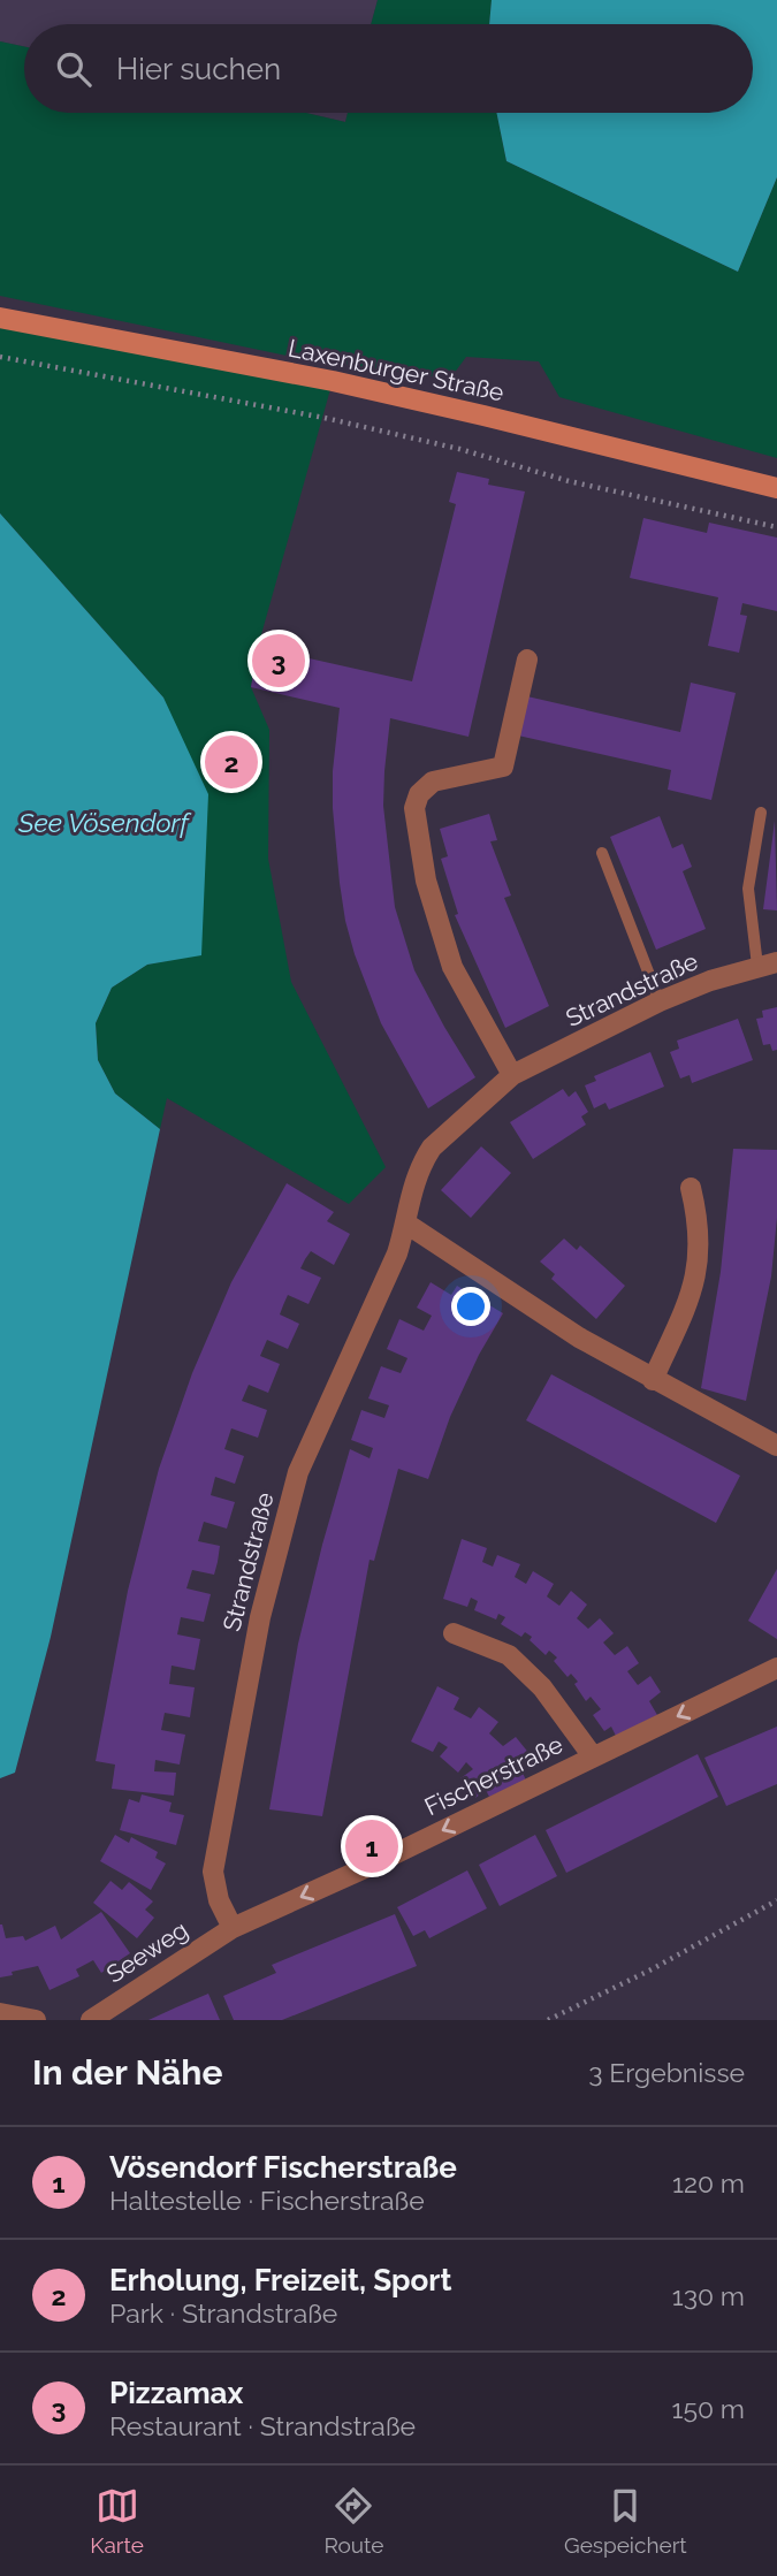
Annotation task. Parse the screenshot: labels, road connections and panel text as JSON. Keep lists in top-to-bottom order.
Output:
{
  "streets": {
    "main road": ["Laxenburger Straße"],
    "street": ["Strandstraße", "Fischerstraße", "Seeweg"]
  },
  "crossings": [
    ["Strandstraße", "Fischerstraße"],
    ["Strandstraße", "Seeweg"],
    ["Fischerstraße", "Seeweg"]
  ],
  "one_way": ["Fischerstraße"],
  "water": ["See Vösendorf"],
  "page": {
    "search": "Hier suchen",
    "pins": ["3", "2", "1"],
    "heading": ["In der Nähe", "3 Ergebnisse"],
    "list": [
      {
        "mark": "1",
        "name": "Vösendorf Fischerstraße",
        "note": "Haltestelle · Fischerstraße",
        "value": "120 m"
      },
      {
        "mark": "2",
        "name": "Erholung, Freizeit, Sport",
        "note": "Park · Strandstraße",
        "value": "130 m"
      },
      {
        "mark": "3",
        "name": "Pizzamax",
        "note": "Restaurant · Strandstraße",
        "value": "150 m"
      }
    ],
    "nav": ["Karte", "Route", "Gespeichert"]
  }
}
